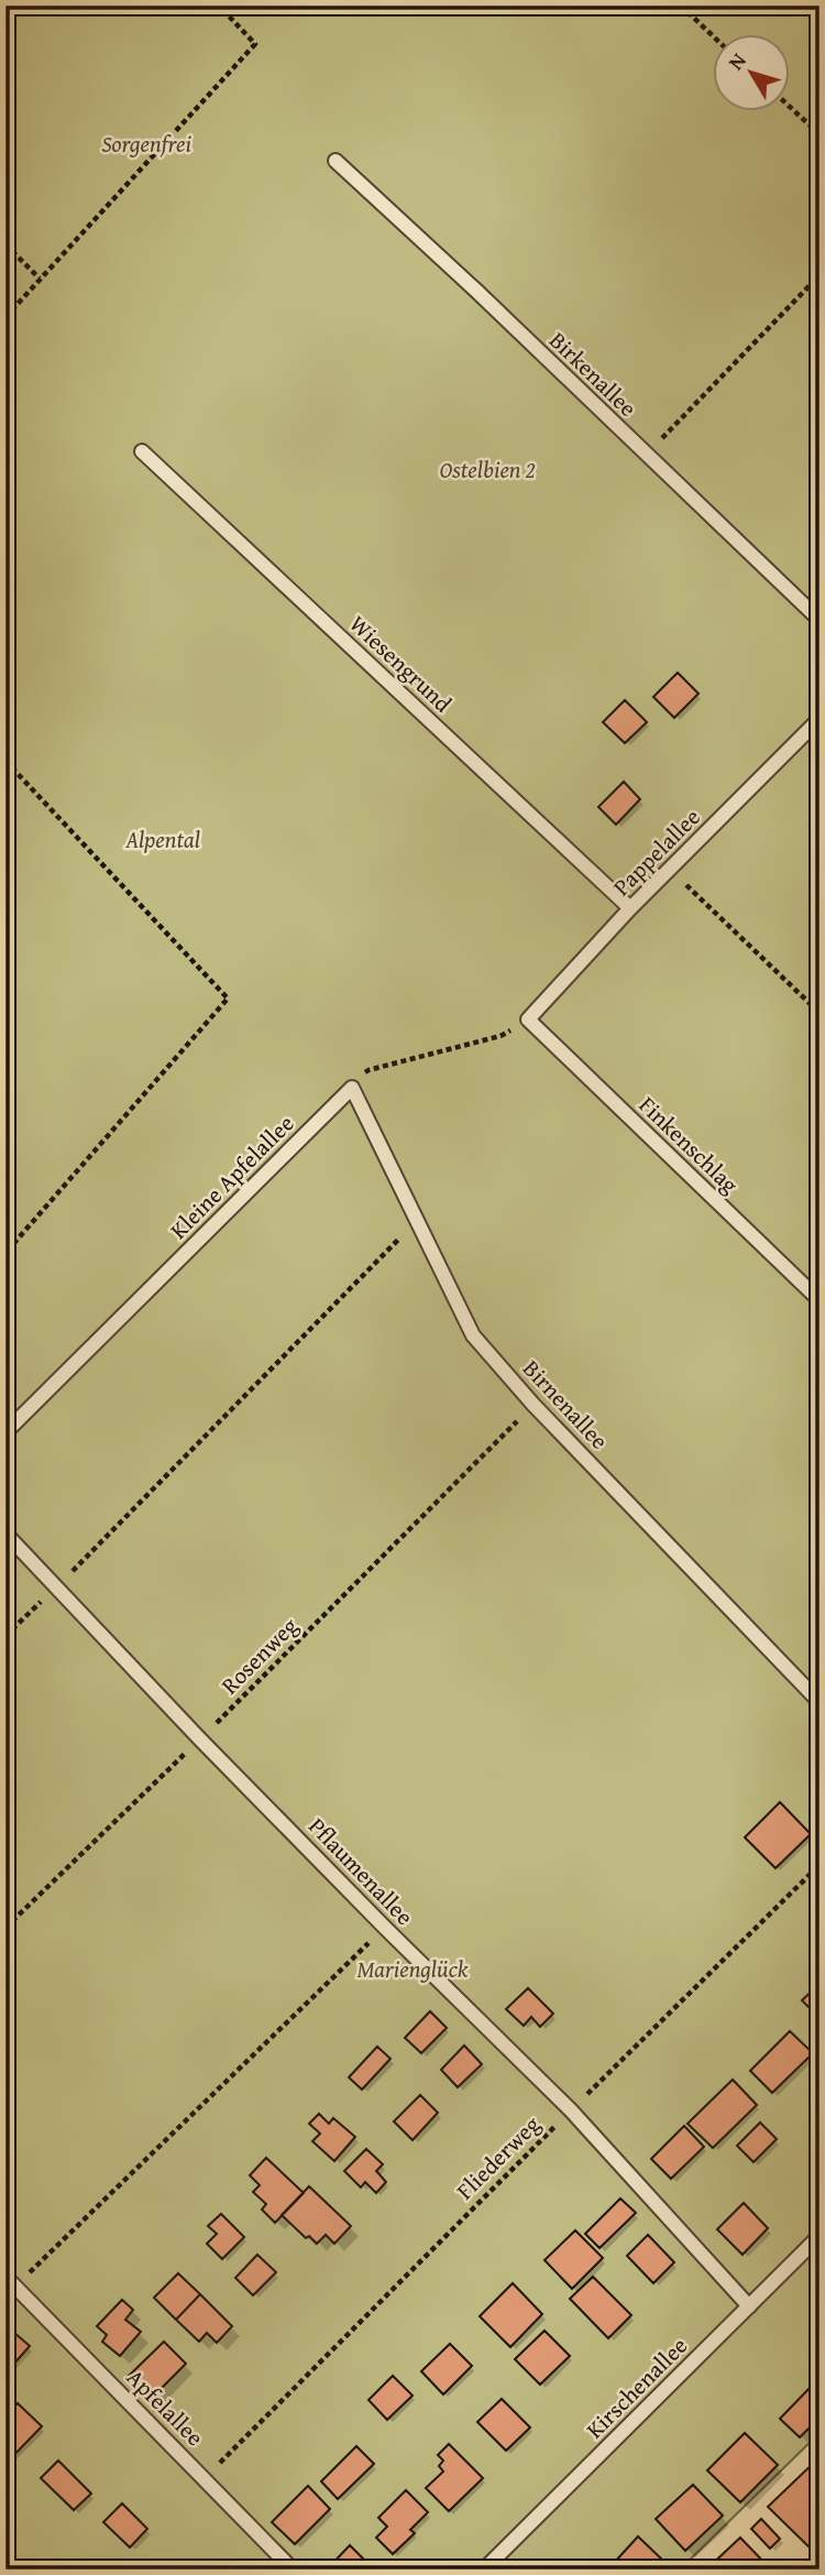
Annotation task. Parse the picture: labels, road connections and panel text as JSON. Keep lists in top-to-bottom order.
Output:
{
  "streets": {
    "lane": [
      "Birkenallee",
      "Wiesengrund",
      "Pappelallee",
      "Finkenschlag",
      "Kleine Apfelallee",
      "Birnenallee",
      "Pflaumenallee",
      "Kirschenallee",
      "Apfelallee"
    ],
    "path": ["Rosenweg", "Fliederweg"]
  },
  "crossings": [
    ["Wiesengrund", "Pappelallee"],
    ["Pappelallee", "Finkenschlag"],
    ["Kleine Apfelallee", "Birnenallee"],
    ["Birnenallee", "Rosenweg"],
    ["Rosenweg", "Pflaumenallee"],
    ["Pflaumenallee", "Fliederweg"],
    ["Pflaumenallee", "Kirschenallee"],
    ["Fliederweg", "Apfelallee"]
  ],
  "parks": [
    "Sorgenfrei",
    "Ostelbien 2",
    "Alpental",
    "Marienglück"
  ],
  "north": "top left"
}
